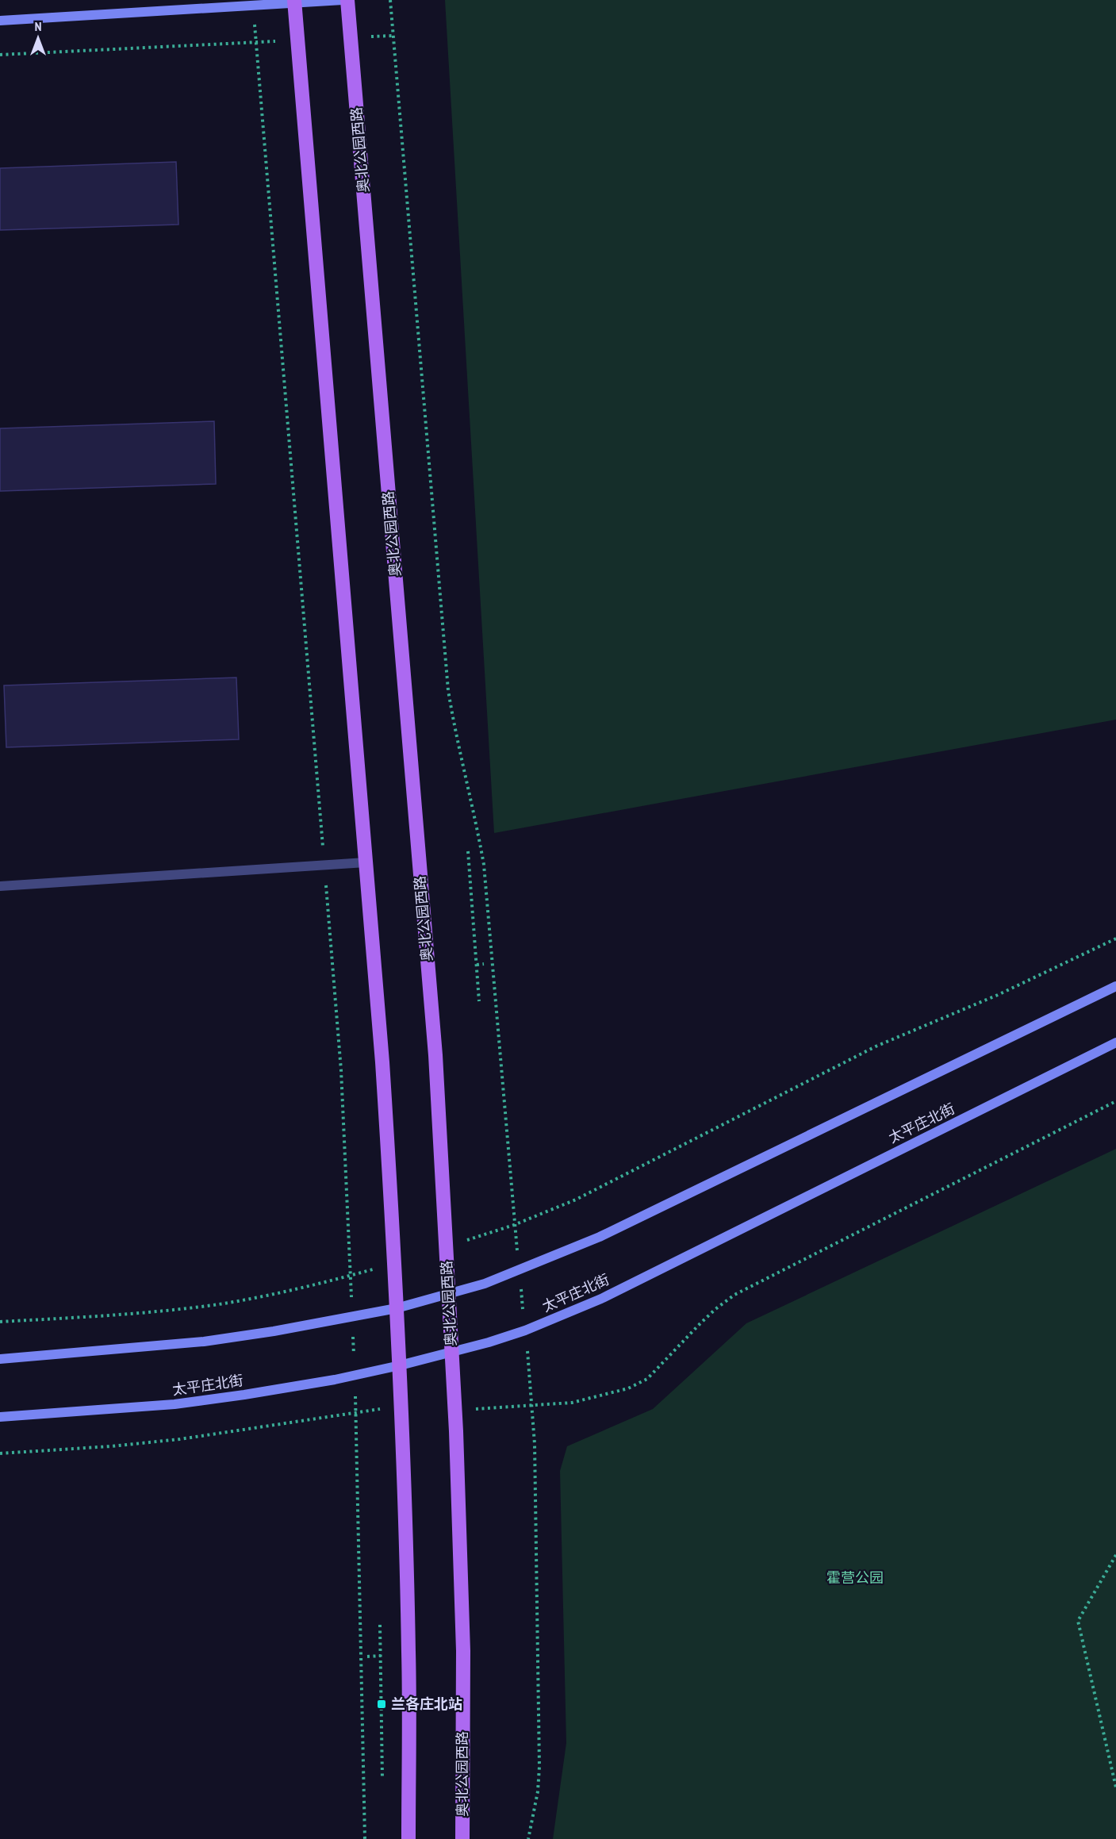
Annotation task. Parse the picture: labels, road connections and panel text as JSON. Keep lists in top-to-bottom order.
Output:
{
  "streets": {
    "main road": ["奥北公园西路", "太平庄北街"]
  },
  "crossings": [
    ["奥北公园西路", "太平庄北街"]
  ],
  "parks": ["霍营公园"],
  "places": {
    "transit": ["兰各庄北站"]
  },
  "north": "top"
}
